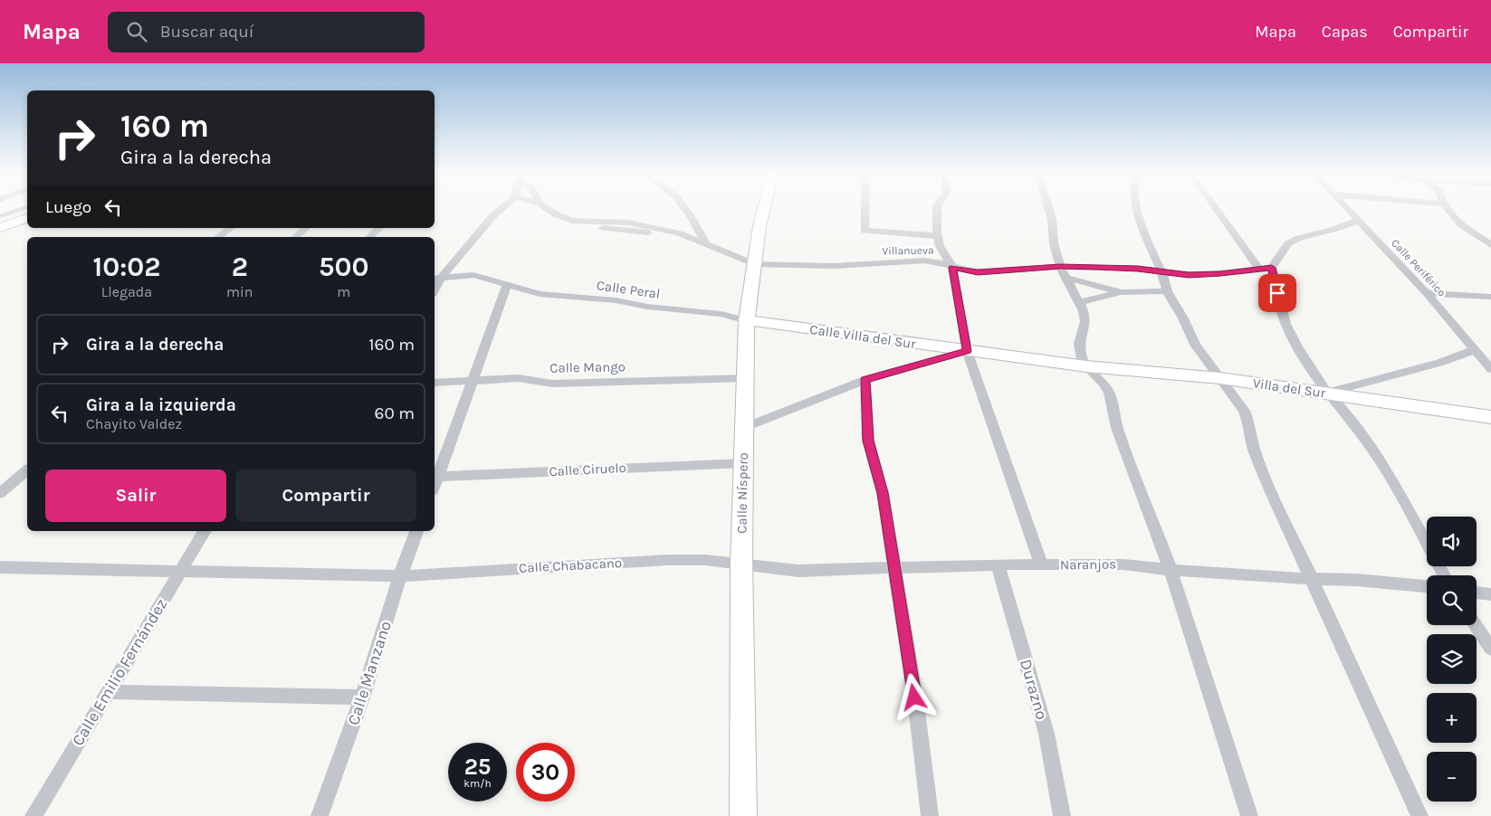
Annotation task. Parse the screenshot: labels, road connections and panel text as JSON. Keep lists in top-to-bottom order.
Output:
{
  "streets": {
    "street": [
      "Villanueva",
      "Calle Periférico",
      "Calle Peral",
      "Calle Villa del Sur",
      "Calle Mango",
      "Villa del Sur",
      "Calle Ciruelo",
      "Calle Níspero",
      "Naranjos",
      "Calle Chabacano",
      "Calle Emilio Fernández",
      "Calle Manzano",
      "Durazno"
    ]
  },
  "crossings": [
    ["Villanueva", "Calle Níspero"],
    ["Calle Peral", "Calle Villa del Sur"],
    ["Calle Peral", "Calle Níspero"],
    ["Calle Villa del Sur", "Villa del Sur"],
    ["Calle Villa del Sur", "Calle Níspero"],
    ["Calle Mango", "Calle Níspero"],
    ["Calle Ciruelo", "Calle Níspero"],
    ["Calle Níspero", "Naranjos"],
    ["Calle Níspero", "Calle Chabacano"],
    ["Naranjos", "Calle Chabacano"],
    ["Naranjos", "Durazno"],
    ["Calle Chabacano", "Calle Emilio Fernández"],
    ["Calle Chabacano", "Calle Manzano"]
  ],
  "page": {
    "header": "Mapa",
    "search": "Buscar aquí",
    "nav": ["Mapa", "Capas", "Compartir"],
    "turn": ["160 m", "Gira a la derecha"],
    "then": "Luego",
    "eta": [
      "10:02",
      "Llegada",
      "2",
      "min",
      "500",
      "m"
    ],
    "list": [
      {
        "name": "Gira a la derecha",
        "value": "160 m"
      },
      {
        "name": "Gira a la izquierda",
        "note": "Chayito Valdez",
        "value": "60 m"
      }
    ],
    "buttons": ["Salir", "Compartir"],
    "map_buttons": ["+", "−"],
    "speed": "25 km/h",
    "limit": "30"
  }
}
